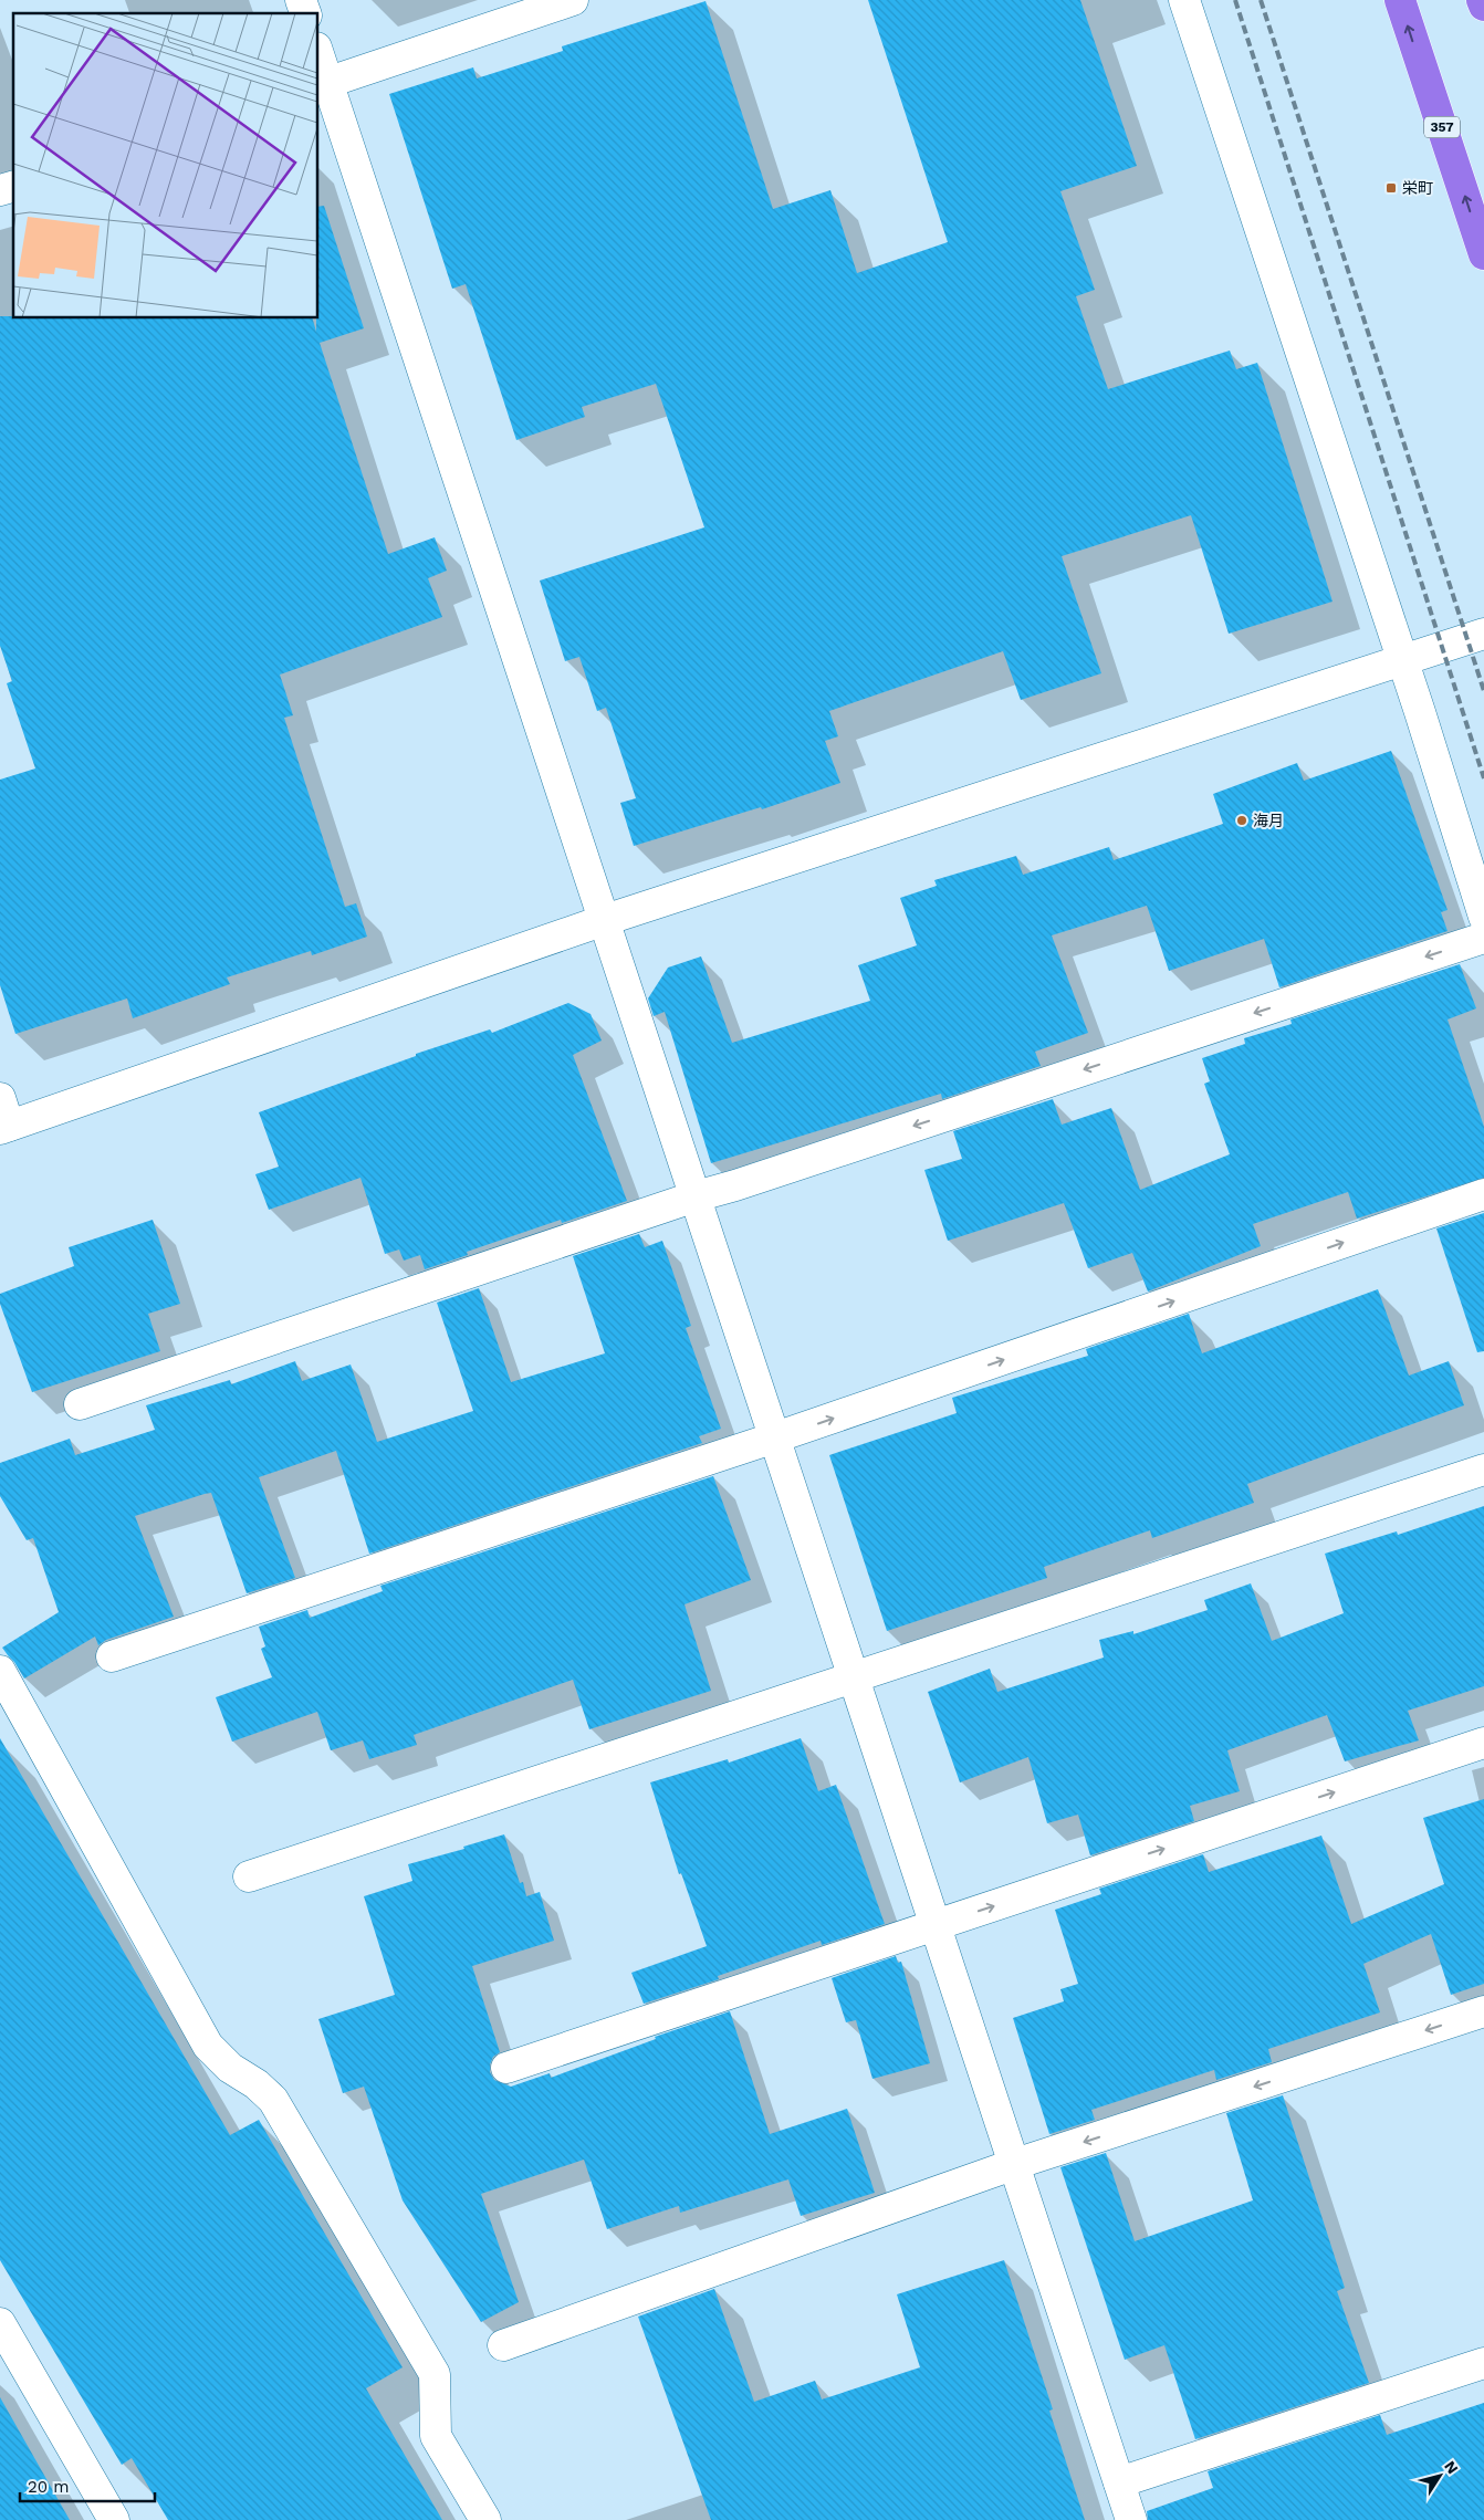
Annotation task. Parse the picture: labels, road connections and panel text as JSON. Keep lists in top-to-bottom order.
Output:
{
  "streets": {
    "highway": ["357"]
  },
  "places": {
    "transit": ["栄町"],
    "other": ["海月"]
  },
  "scale_bar": "20 m",
  "north": "top right"
}
